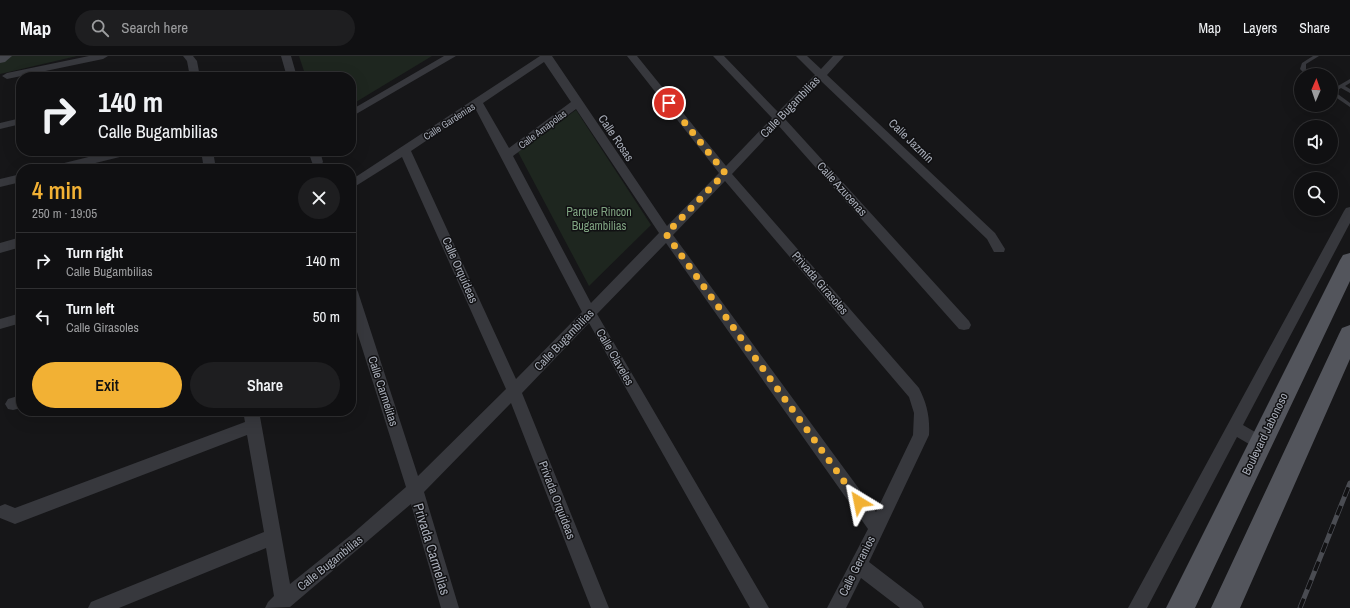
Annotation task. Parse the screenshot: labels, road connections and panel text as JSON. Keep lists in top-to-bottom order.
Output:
{
  "streets": {
    "main road": ["Boulevard Jabonoso"],
    "street": [
      "Calle Bugambilias",
      "Calle Gardenias",
      "Calle Amapolas",
      "Calle Rosas",
      "Calle Jazmín",
      "Calle Azucenas",
      "Calle Orquídeas",
      "Privada Girasoles",
      "Calle Claveles",
      "Calle Carmelitas",
      "Privada Orquídeas",
      "Privada Carmelias",
      "Calle Geranios"
    ]
  },
  "crossings": [
    ["Calle Bugambilias", "Calle Rosas"],
    ["Calle Bugambilias", "Calle Jazmín"],
    ["Calle Bugambilias", "Calle Azucenas"],
    ["Calle Bugambilias", "Calle Orquídeas"],
    ["Calle Bugambilias", "Privada Girasoles"],
    ["Calle Bugambilias", "Calle Claveles"],
    ["Calle Bugambilias", "Calle Carmelitas"],
    ["Calle Bugambilias", "Privada Orquídeas"],
    ["Calle Bugambilias", "Privada Carmelias"],
    ["Calle Gardenias", "Calle Rosas"],
    ["Calle Gardenias", "Calle Orquídeas"],
    ["Calle Gardenias", "Calle Claveles"],
    ["Calle Amapolas", "Calle Rosas"],
    ["Calle Amapolas", "Calle Claveles"],
    ["Calle Rosas", "Calle Geranios"],
    ["Calle Orquídeas", "Privada Orquídeas"],
    ["Privada Girasoles", "Calle Geranios"],
    ["Calle Carmelitas", "Privada Carmelias"]
  ],
  "parks": ["Parque Rincon Bugambilias"],
  "north": "top",
  "page": {
    "header": "Map",
    "search": "Search here",
    "nav": ["Map", "Layers", "Share"],
    "turn": ["140 m", "Calle Bugambilias"],
    "heading": ["4 min", "250 m · 19:05"],
    "list": [
      {
        "name": "Turn right",
        "note": "Calle Bugambilias",
        "value": "140 m"
      },
      {
        "name": "Turn left",
        "note": "Calle Girasoles",
        "value": "50 m"
      }
    ],
    "buttons": ["Exit", "Share"]
  }
}
